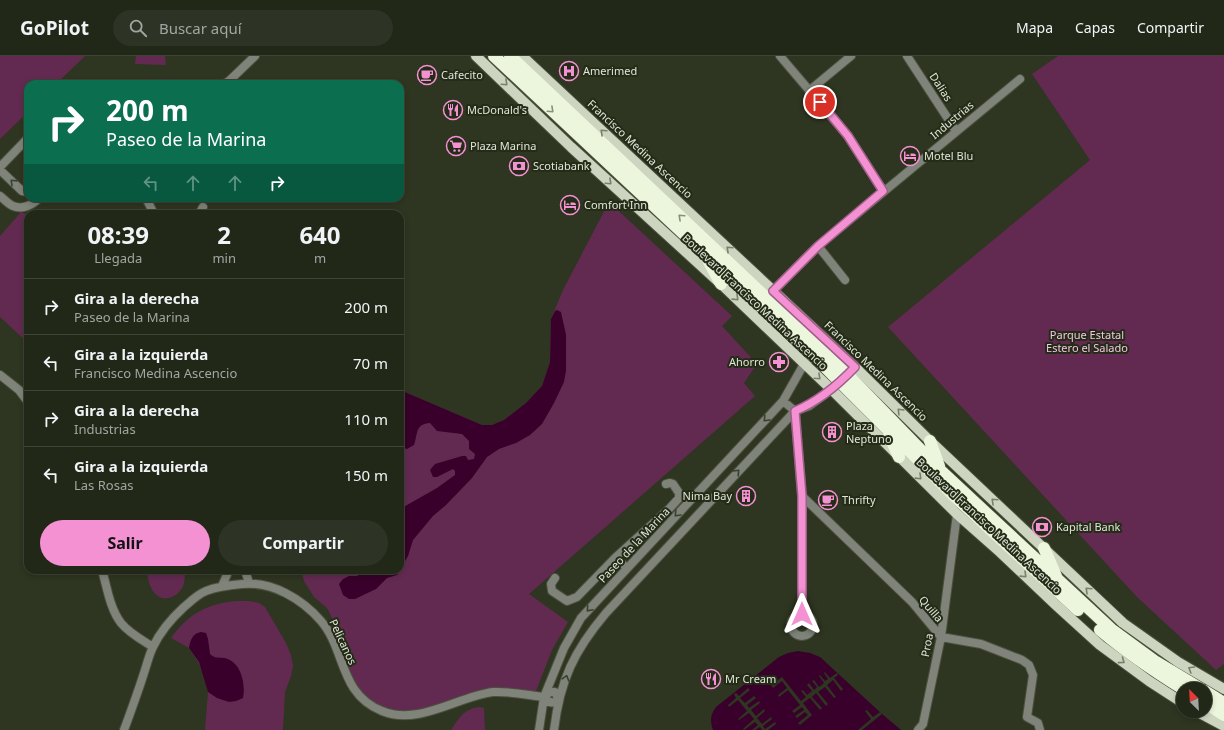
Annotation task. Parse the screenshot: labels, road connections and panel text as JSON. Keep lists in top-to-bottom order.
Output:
{
  "streets": {
    "highway": ["Francisco Medina Ascencio"],
    "main road": ["Boulevard Francisco Medina Ascencio"],
    "street": [
      "Dalias",
      "Industrias",
      "Paseo de la Marina",
      "Quilla",
      "Pelicanos",
      "Proa"
    ]
  },
  "crossings": [
    ["Dalias", "Industrias"],
    ["Industrias", "Francisco Medina Ascencio"],
    ["Francisco Medina Ascencio", "Boulevard Francisco Medina Ascencio"],
    ["Francisco Medina Ascencio", "Paseo de la Marina"],
    ["Boulevard Francisco Medina Ascencio", "Paseo de la Marina"],
    ["Boulevard Francisco Medina Ascencio", "Proa"],
    ["Paseo de la Marina", "Pelicanos"],
    ["Quilla", "Proa"]
  ],
  "one_way": ["Boulevard Francisco Medina Ascencio"],
  "parks": ["Parque Estatal Estero el Salado"],
  "places": {
    "hospital": ["Amerimed"],
    "cafe": ["Cafecito", "Thrifty"],
    "restaurant": ["McDonald's", "Mr Cream"],
    "supermarket": ["Plaza Marina"],
    "hotel": ["Motel Blu", "Comfort Inn"],
    "bank": ["Scotiabank", "Kapital Bank"],
    "pharmacy": ["Ahorro"],
    "building": ["Plaza Neptuno", "Nima Bay"]
  },
  "north": "top left",
  "page": {
    "header": "GoPilot",
    "search": "Buscar aquí",
    "nav": ["Mapa", "Capas", "Compartir"],
    "turn": ["200 m", "Paseo de la Marina"],
    "eta": [
      "08:39",
      "Llegada",
      "2",
      "min",
      "640",
      "m"
    ],
    "list": [
      {
        "name": "Gira a la derecha",
        "note": "Paseo de la Marina",
        "value": "200 m"
      },
      {
        "name": "Gira a la izquierda",
        "note": "Francisco Medina Ascencio",
        "value": "70 m"
      },
      {
        "name": "Gira a la derecha",
        "note": "Industrias",
        "value": "110 m"
      },
      {
        "name": "Gira a la izquierda",
        "note": "Las Rosas",
        "value": "150 m"
      }
    ],
    "buttons": ["Salir", "Compartir"]
  }
}
